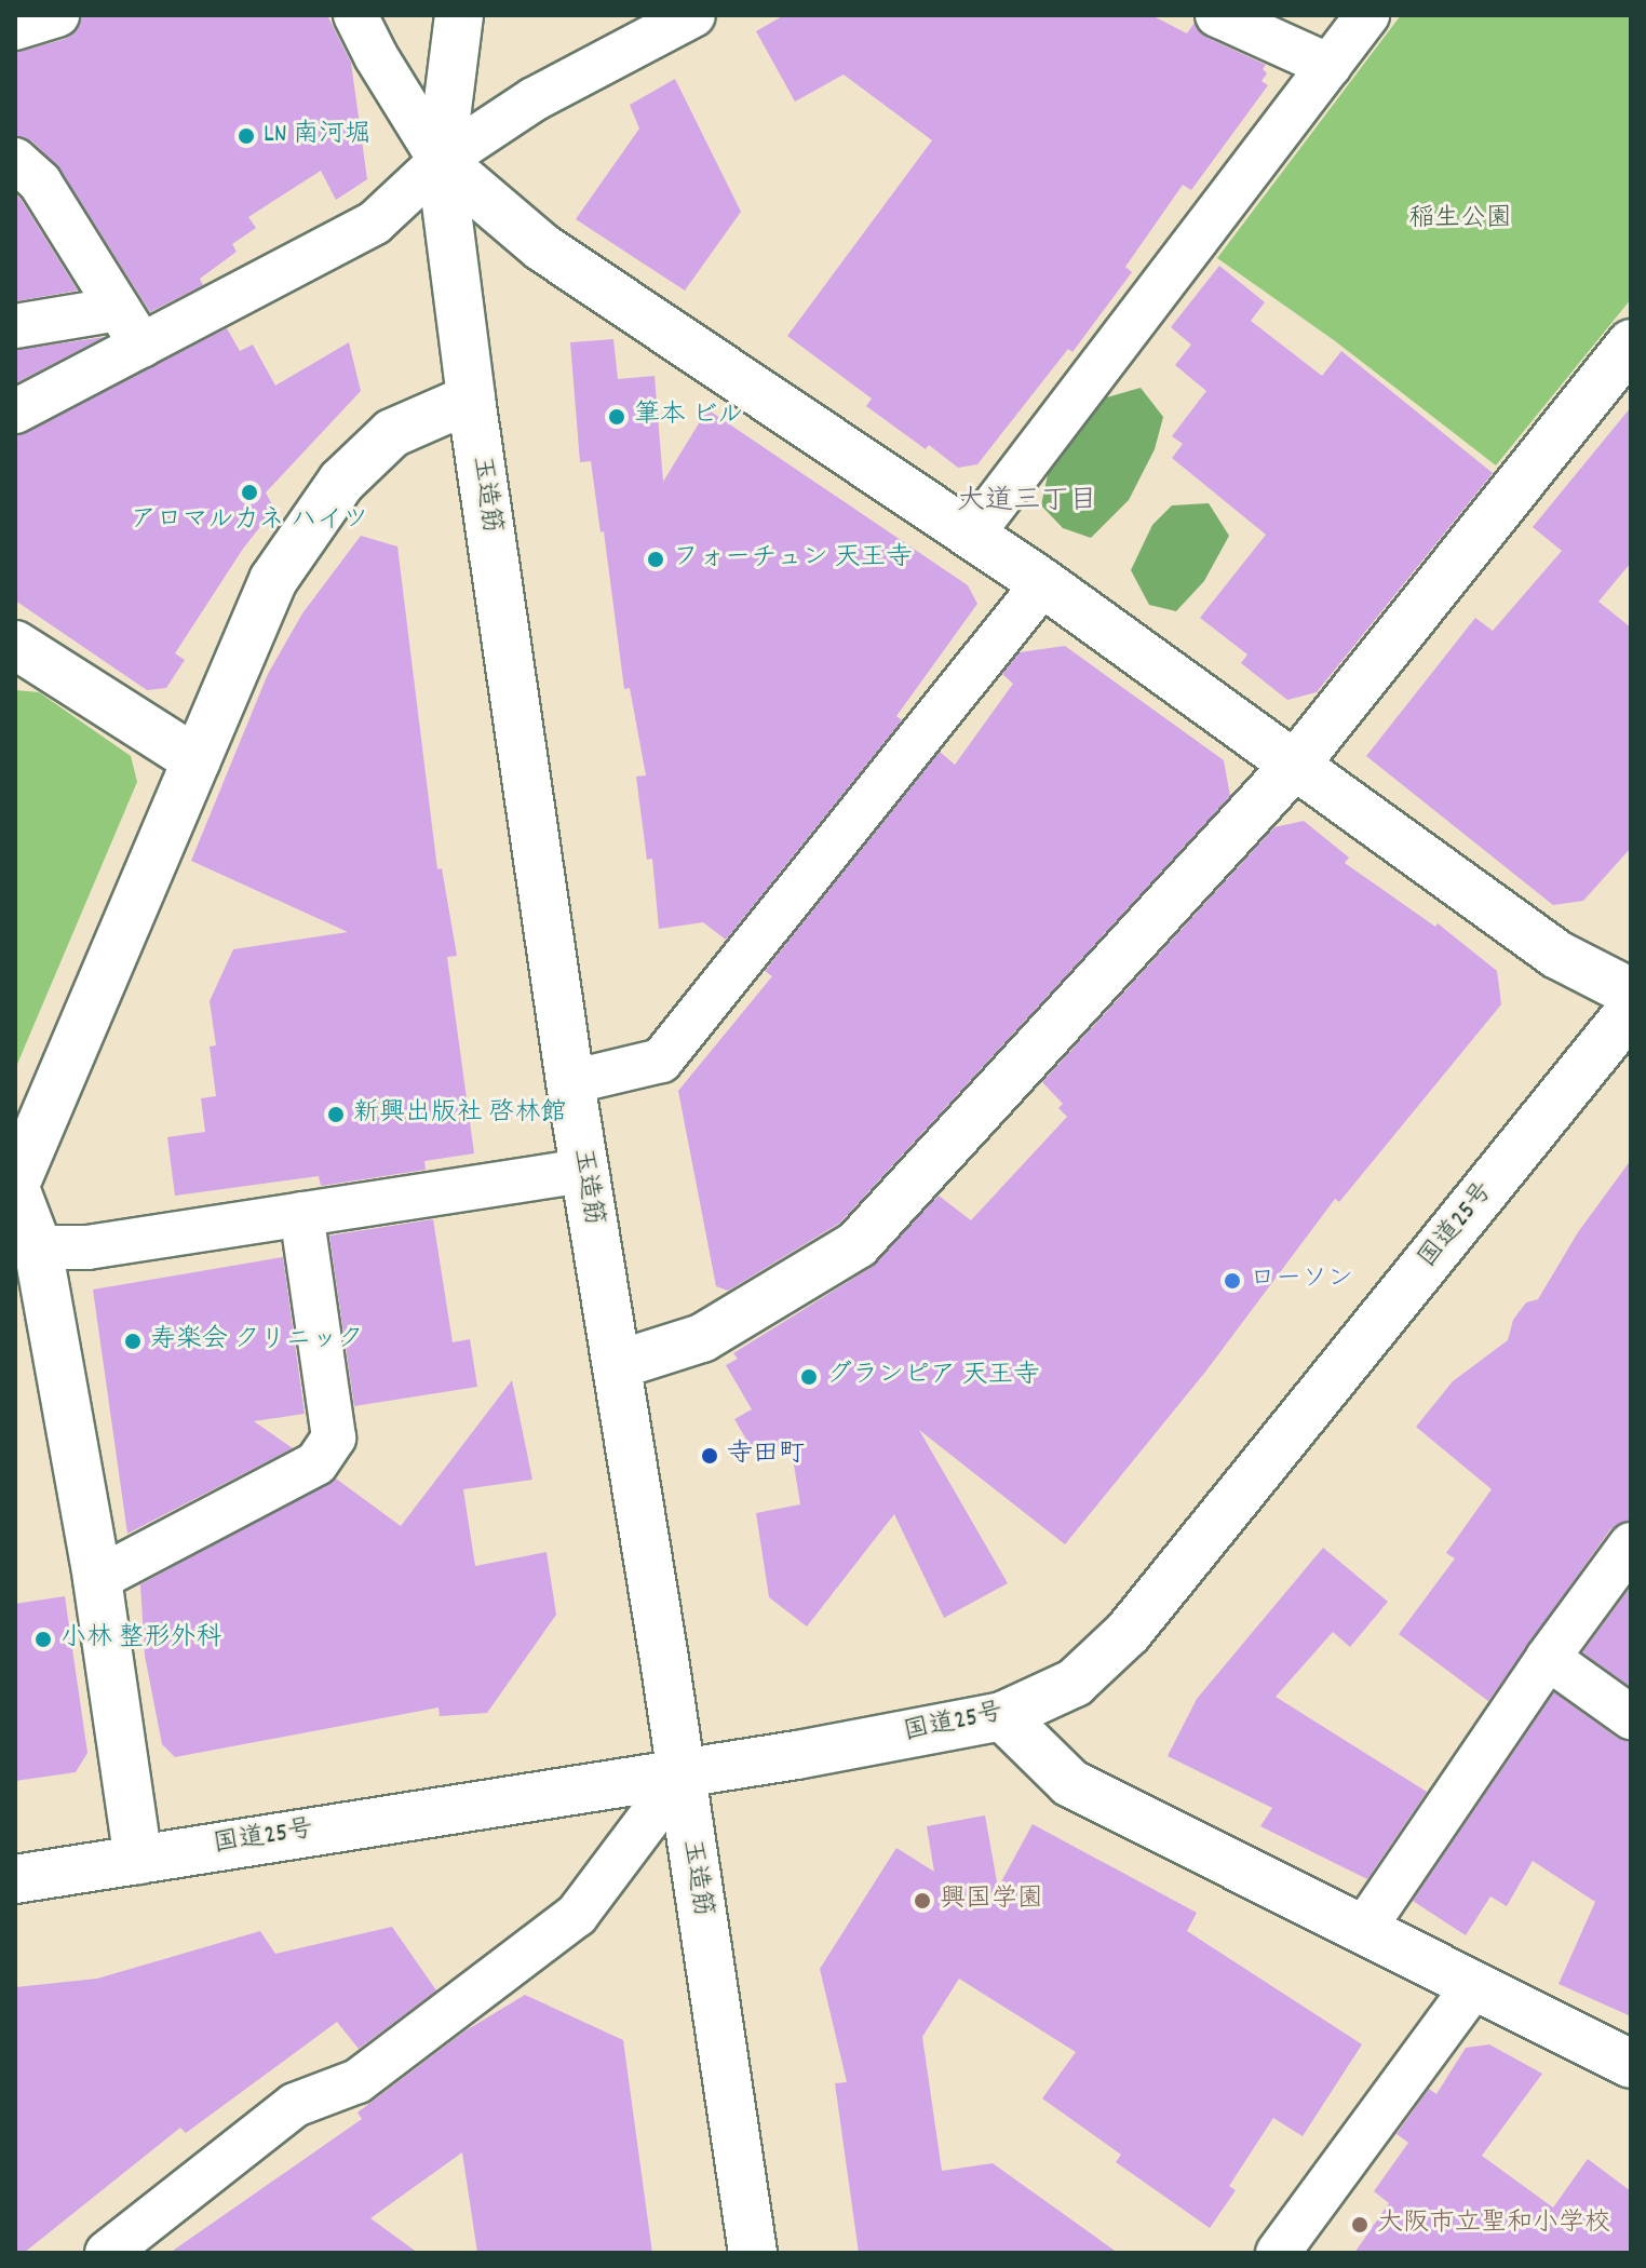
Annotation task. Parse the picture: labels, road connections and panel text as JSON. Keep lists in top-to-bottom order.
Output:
{
  "streets": {
    "main road": ["玉造筋", "国道25号"]
  },
  "crossings": [
    ["玉造筋", "国道25号"]
  ],
  "districts": ["大道三丁目"],
  "parks": ["稲生公園"],
  "places": [
    "LN 南河堀",
    "筆本 ビル",
    "アロマルカネ ハイツ",
    "フォーチュン 天王寺",
    "新興出版社 啓林館",
    "ローソン",
    "寿楽会 クリニック",
    "グランピア 天王寺",
    "寺田町",
    "小林 整形外科",
    "興国学園",
    "大阪市立聖和小学校"
  ]
}
